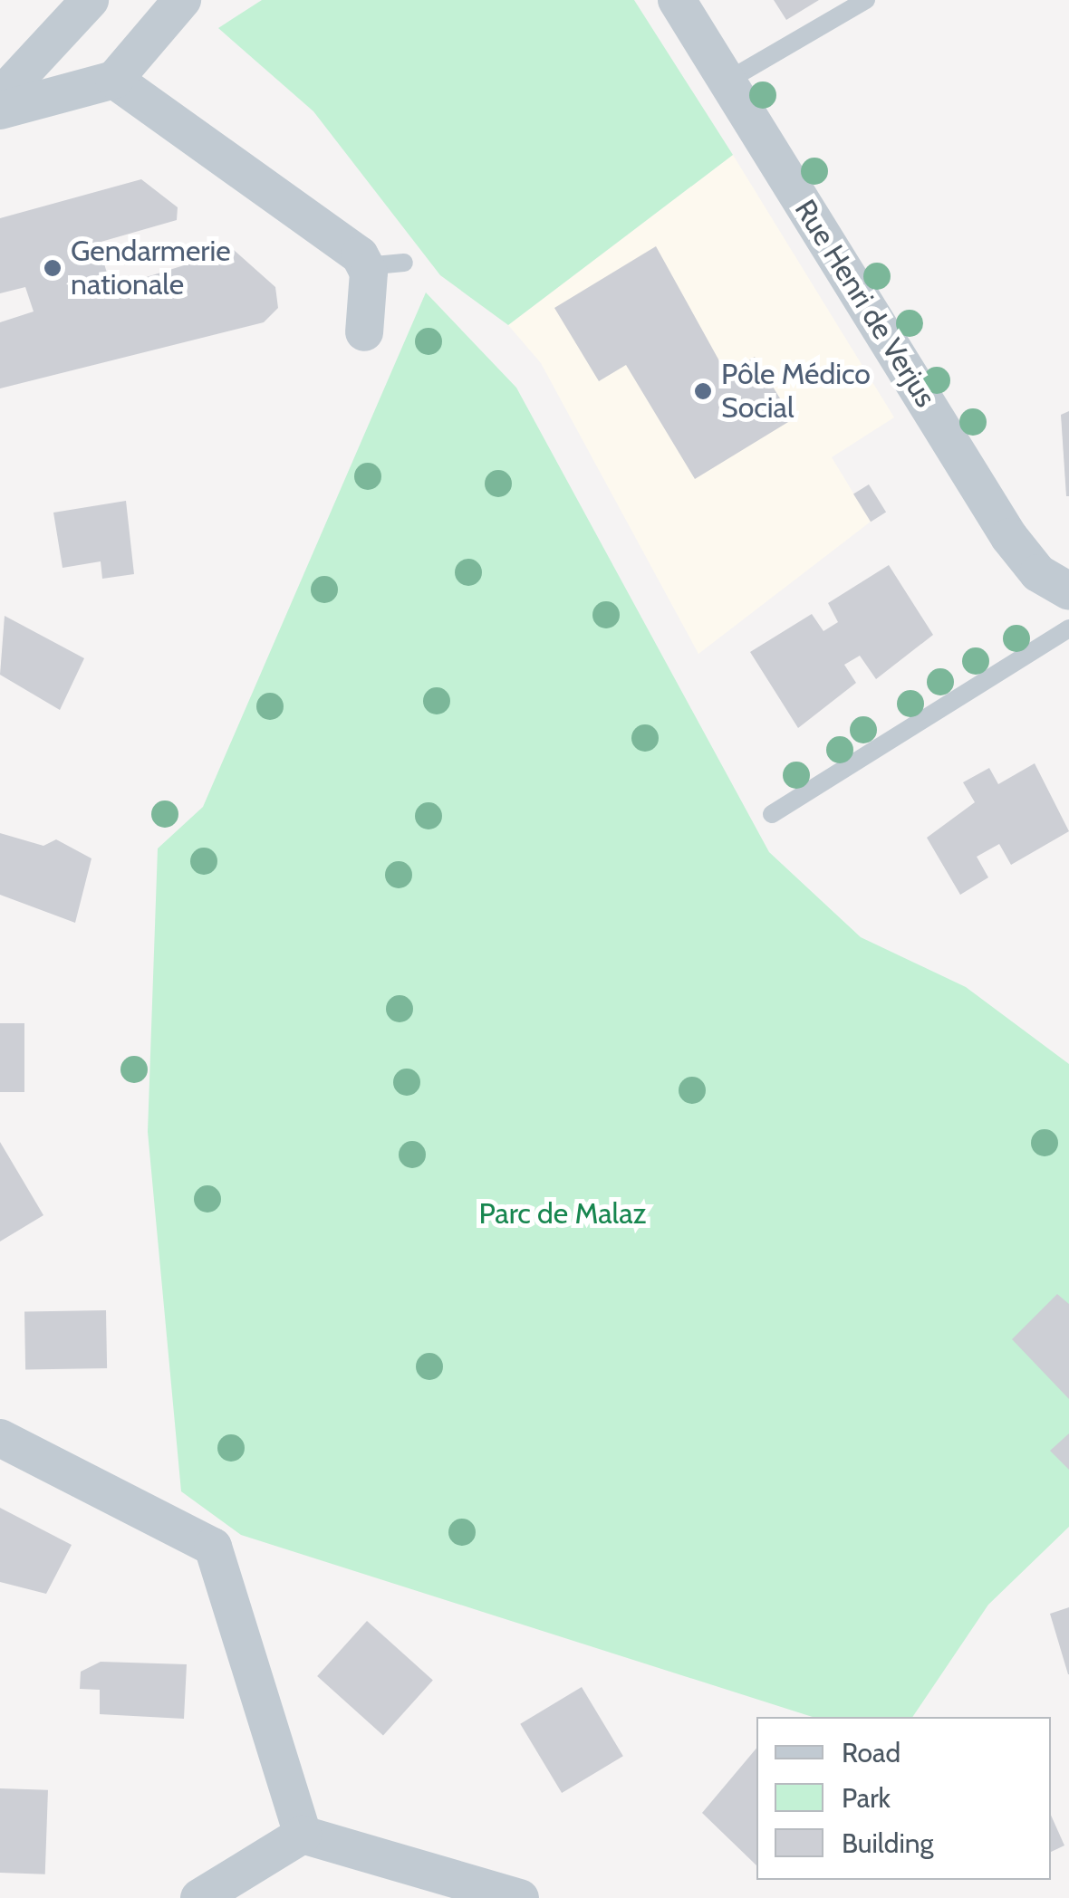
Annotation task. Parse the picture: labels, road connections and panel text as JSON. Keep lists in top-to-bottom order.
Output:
{
  "streets": {
    "street": ["Rue Henri de Verjus"]
  },
  "parks": ["Parc de Malaz"],
  "places": ["Gendarmerie nationale", "Pôle Médico Social"],
  "legend": ["Road", "Park", "Building"]
}
